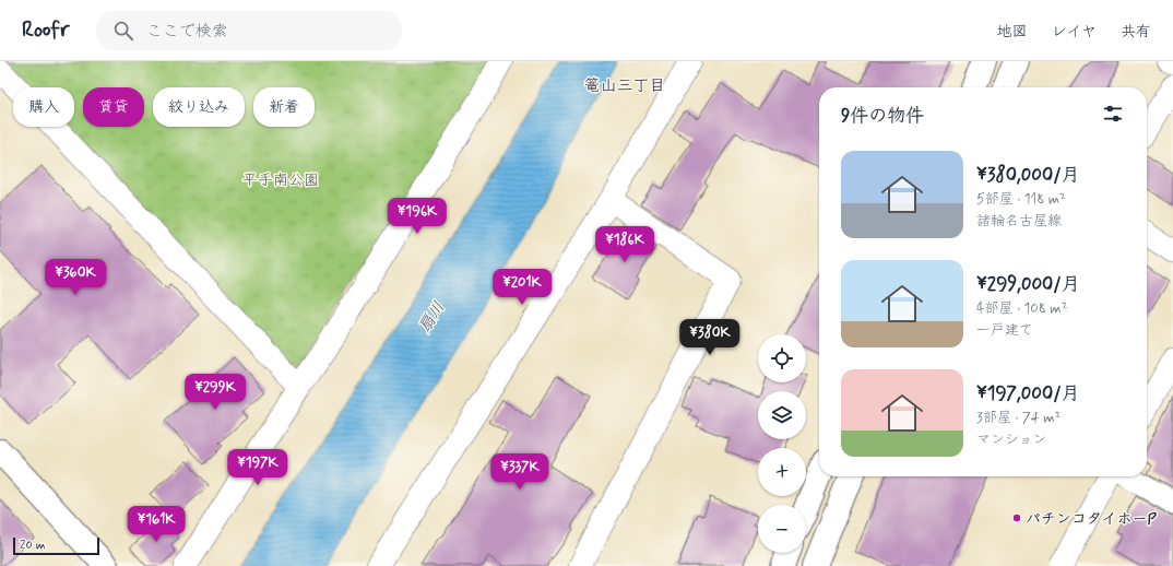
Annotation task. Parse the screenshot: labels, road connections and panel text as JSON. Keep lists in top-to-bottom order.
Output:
{
  "districts": ["篭山三丁目"],
  "water": ["扇川"],
  "parks": ["平手南公園"],
  "places": ["パチンコタイホーP"],
  "scale_bar": "20 m",
  "page": {
    "header": "Roofr",
    "search": "ここで検索",
    "nav": ["地図", "レイヤ", "共有"],
    "chip": [
      "購入",
      "賃貸",
      "絞り込み",
      "新着"
    ],
    "heading": "9件の物件",
    "list": [
      {
        "name": "¥380,000/月",
        "note": "5部屋 · 118 m² · 諸輪名古屋線"
      },
      {
        "name": "¥299,000/月",
        "note": "4部屋 · 108 m² · 一戸建て"
      },
      {
        "name": "¥197,000/月",
        "note": "3部屋 · 74 m² · マンション"
      }
    ],
    "price": [
      "¥196K",
      "¥186K",
      "¥360K",
      "¥201K",
      "¥380K",
      "¥299K",
      "¥197K",
      "¥337K",
      "¥161K"
    ],
    "map_buttons": ["+", "−"],
    "scale": "20 m"
  }
}
